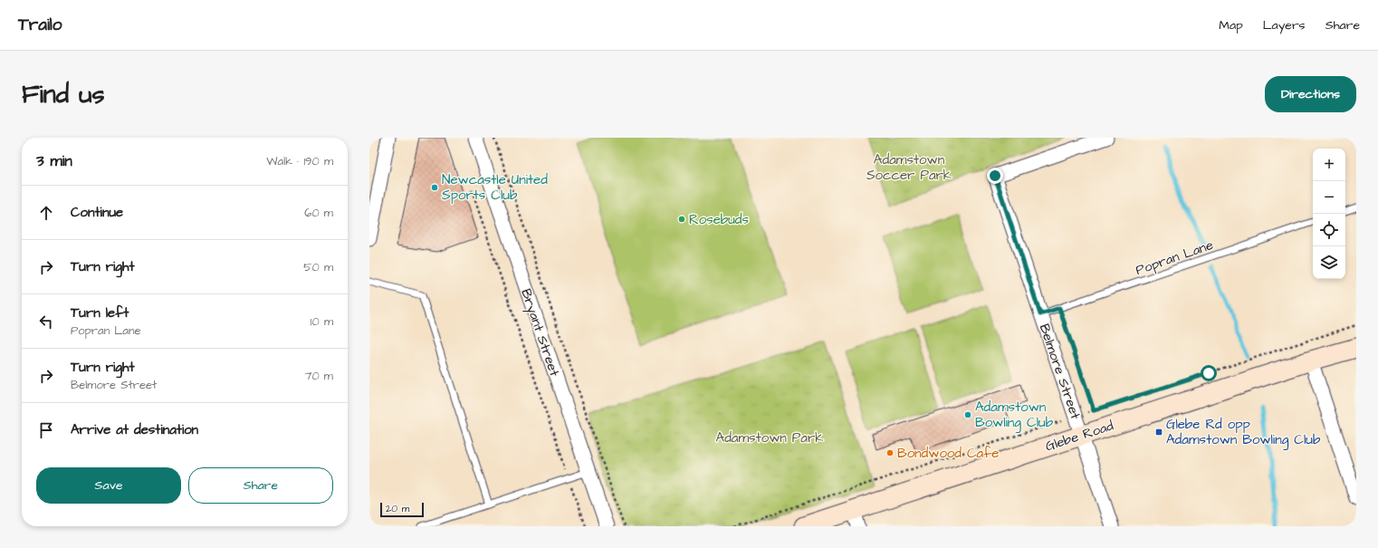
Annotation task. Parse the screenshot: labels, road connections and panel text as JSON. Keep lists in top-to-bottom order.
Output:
{
  "streets": {
    "main road": ["Glebe Road"],
    "street": ["Bryant Street", "Belmore Street"],
    "lane": ["Popran Lane"]
  },
  "crossings": [
    ["Popran Lane", "Belmore Street"],
    ["Belmore Street", "Glebe Road"]
  ],
  "parks": ["Adamstown Soccer Park", "Adamstown Park"],
  "places": {
    "other": [
      "Newcastle United Sports Club",
      "Rosebuds",
      "Adamstown Bowling Club",
      "Bondwood Cafe"
    ],
    "transit": ["Glebe Rd opp Adamstown Bowling Club"]
  },
  "scale_bar": "20 m",
  "page": {
    "header": "Trailo",
    "nav": ["Map", "Layers", "Share"],
    "buttons": [
      "Directions",
      ["Save", "Share"]
    ],
    "title": "Find us",
    "heading": ["3 min", "Walk · 190 m"],
    "map_buttons": ["+", "−"],
    "list": [
      ["Continue", "60 m"],
      ["Turn right", "50 m"],
      ["Turn left", "Popran Lane", "10 m"],
      ["Turn right", "Belmore Street", "70 m"],
      "Arrive at destination"
    ],
    "scale": "20 m"
  }
}
